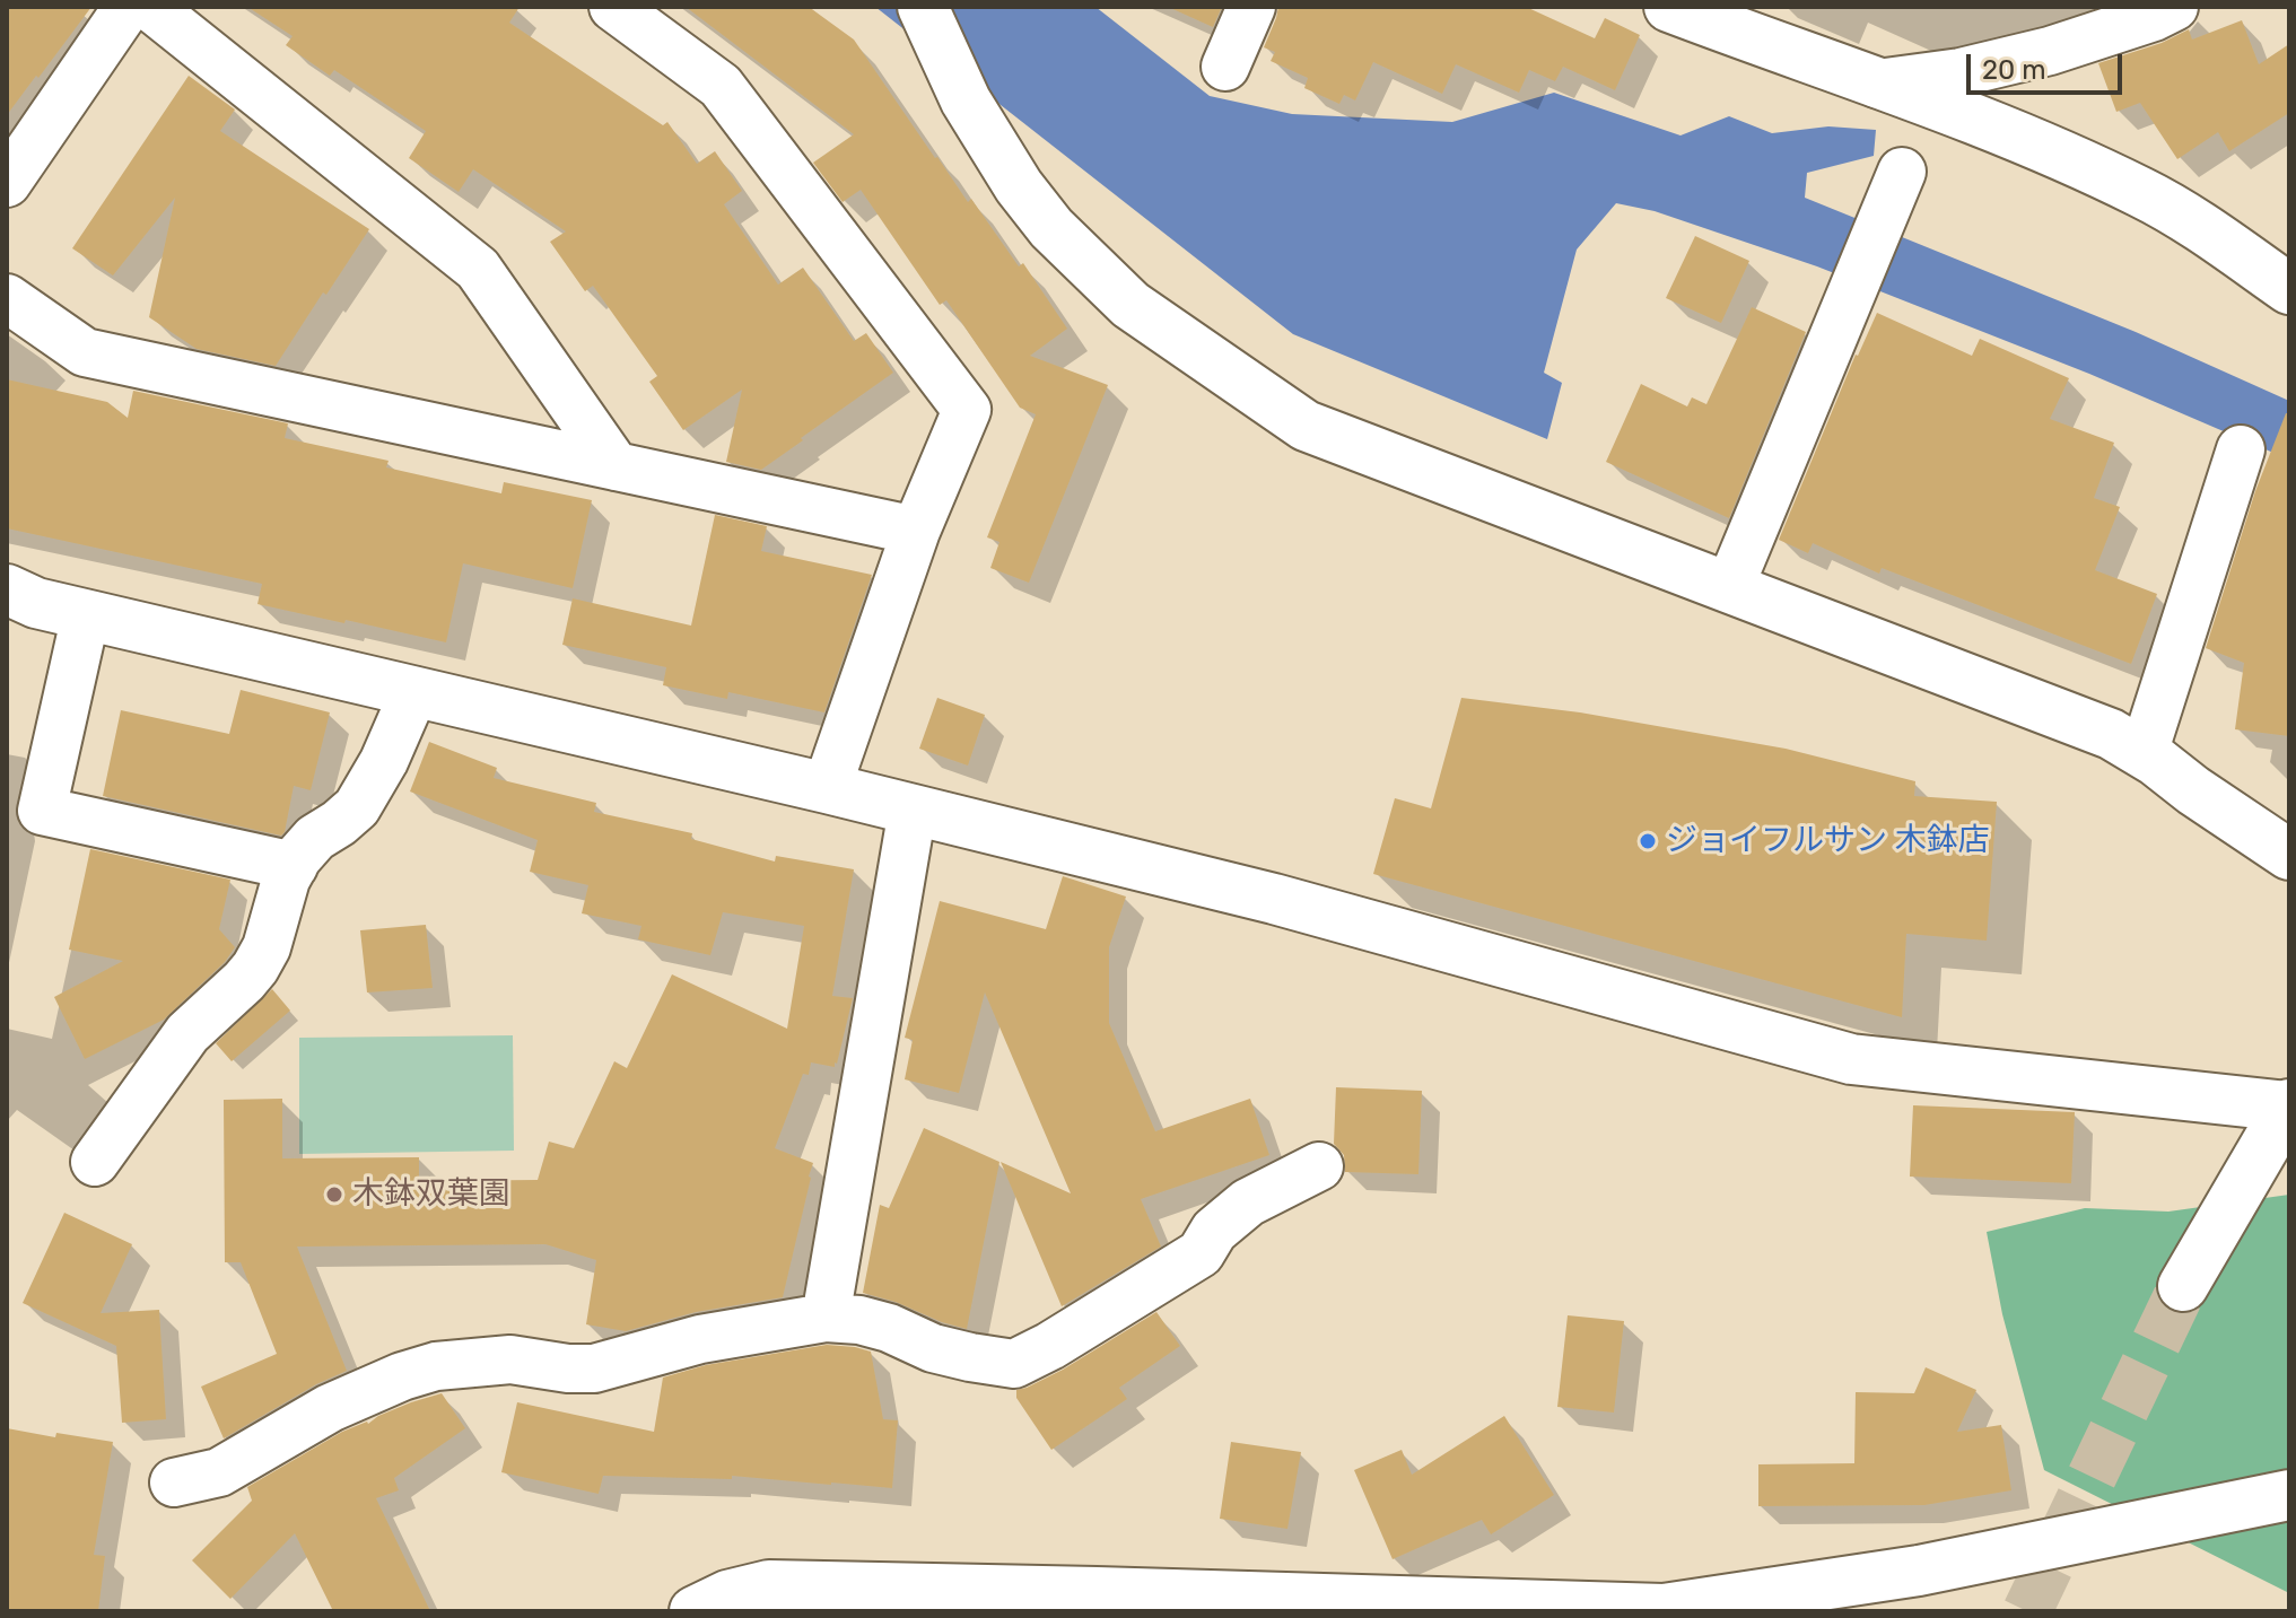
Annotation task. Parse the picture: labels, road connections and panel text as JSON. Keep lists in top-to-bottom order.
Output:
{
  "places": ["ジョイフルサン 木鉢店", "木鉢双葉園"],
  "scale_bar": "20 m"
}
